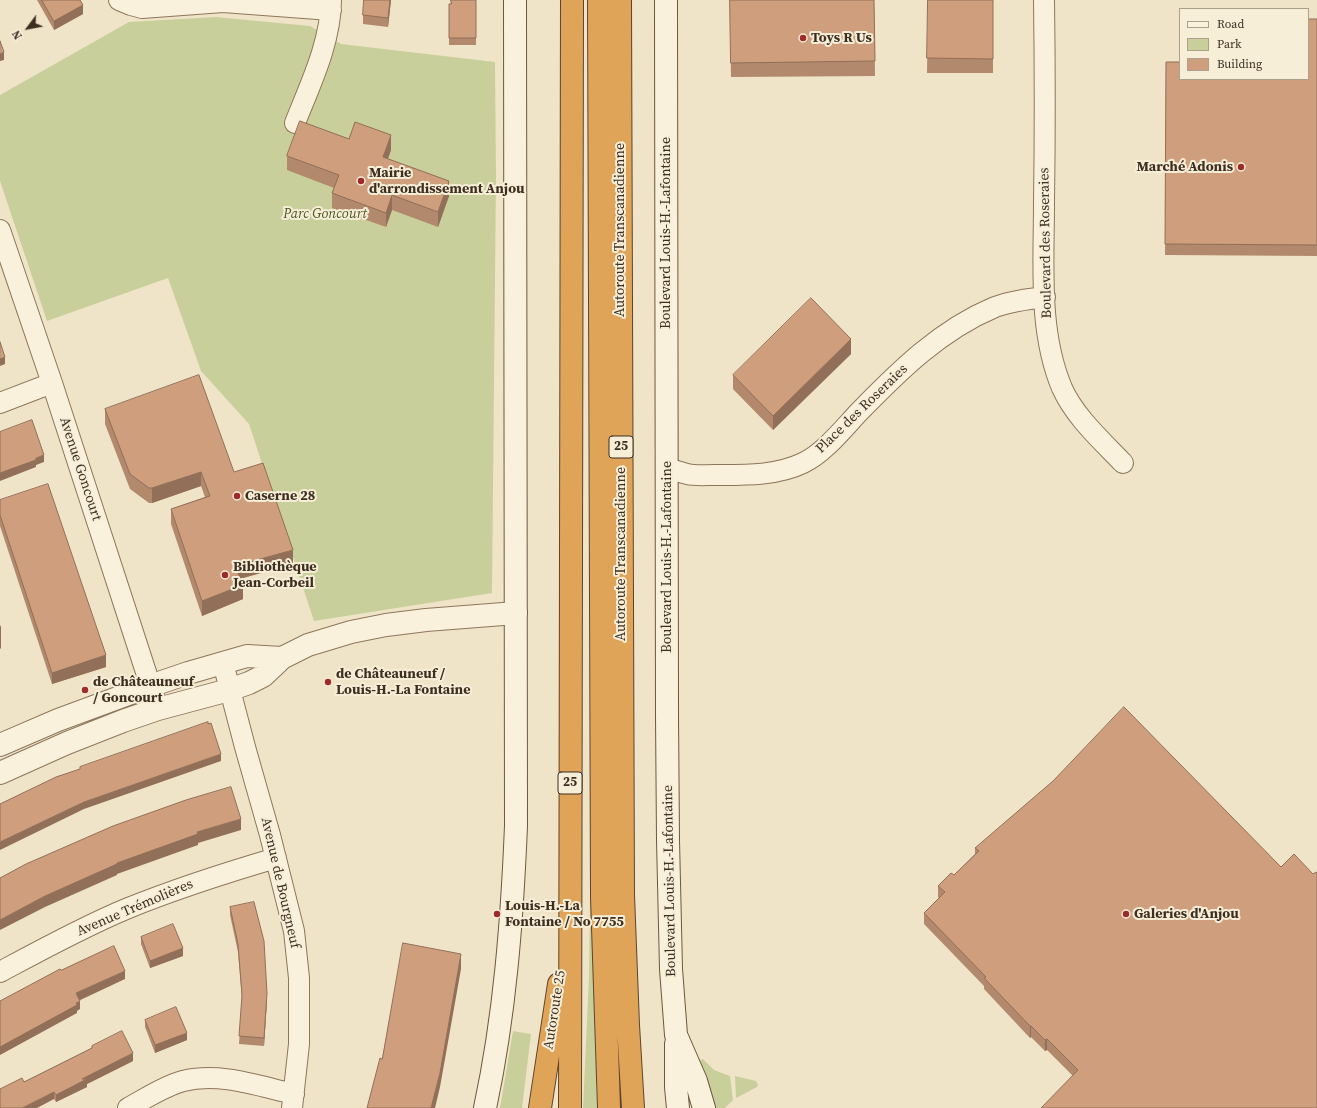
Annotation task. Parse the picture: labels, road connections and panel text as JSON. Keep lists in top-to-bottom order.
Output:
{
  "streets": {
    "highway": ["Autoroute Transcanadienne", "25", "Autoroute 25"],
    "main road": ["Boulevard Louis-H.-Lafontaine"],
    "street": [
      "Boulevard des Roseraies",
      "Place des Roseraies",
      "Avenue Goncourt",
      "Avenue de Bourgneuf",
      "Avenue Trémolières"
    ]
  },
  "crossings": [
    ["Boulevard Louis-H.-Lafontaine", "Place des Roseraies"],
    ["Boulevard des Roseraies", "Place des Roseraies"],
    ["25", "Autoroute 25"],
    ["Avenue de Bourgneuf", "Avenue Trémolières"]
  ],
  "parks": ["Parc Goncourt"],
  "places": [
    "Toys R Us",
    "Marché Adonis",
    "Mairie d'arrondissement Anjou",
    "Caserne 28",
    "Bibliothèque Jean-Corbeil",
    "de Châteauneuf / Louis-H.-La Fontaine",
    "de Châteauneuf / Goncourt",
    "Louis-H.-La Fontaine / No 7755",
    "Galeries d'Anjou"
  ],
  "legend": ["Road", "Park", "Building"],
  "north": "bottom left"
}
